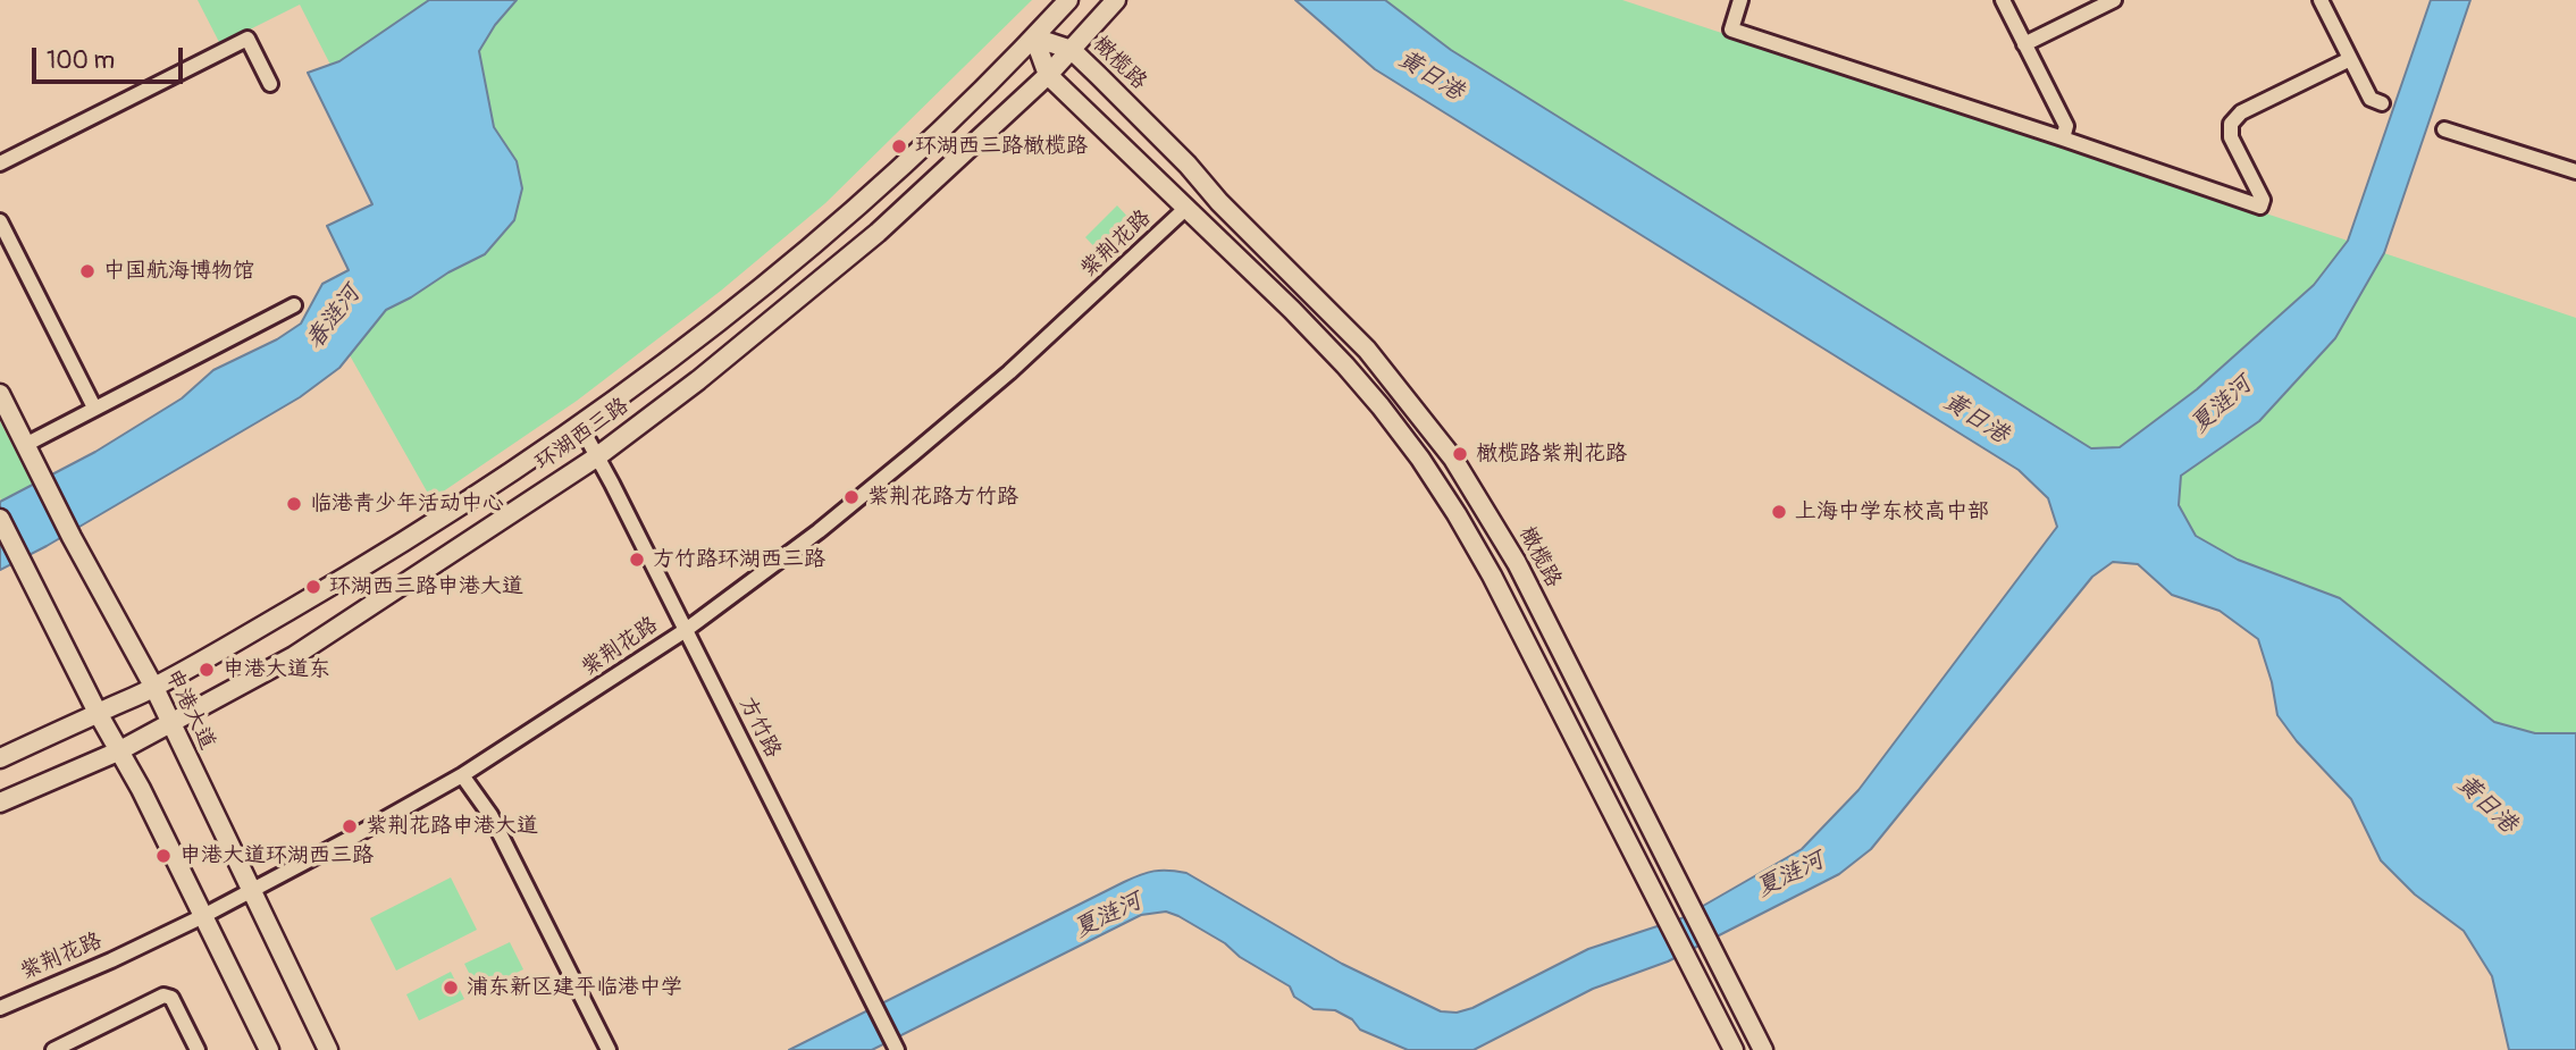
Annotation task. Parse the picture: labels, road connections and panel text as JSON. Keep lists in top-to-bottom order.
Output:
{
  "streets": {
    "main road": ["橄榄路", "环湖西三路", "申港大道"],
    "street": ["紫荆花路", "方竹路"]
  },
  "crossings": [
    ["橄榄路", "环湖西三路"],
    ["紫荆花路", "申港大道"],
    ["紫荆花路", "方竹路"],
    ["环湖西三路", "申港大道"],
    ["环湖西三路", "方竹路"]
  ],
  "water": ["黄日港", "春涟河", "夏涟河"],
  "places": [
    "环湖西三路橄榄路",
    "中国航海博物馆",
    "橄榄路紫荆花路",
    "紫荆花路方竹路",
    "临港青少年活动中心",
    "上海中学东校高中部",
    "方竹路环湖西三路",
    "环湖西三路申港大道",
    "申港大道东",
    "紫荆花路申港大道",
    "申港大道环湖西三路",
    "浦东新区建平临港中学"
  ],
  "scale_bar": "100 m"
}
